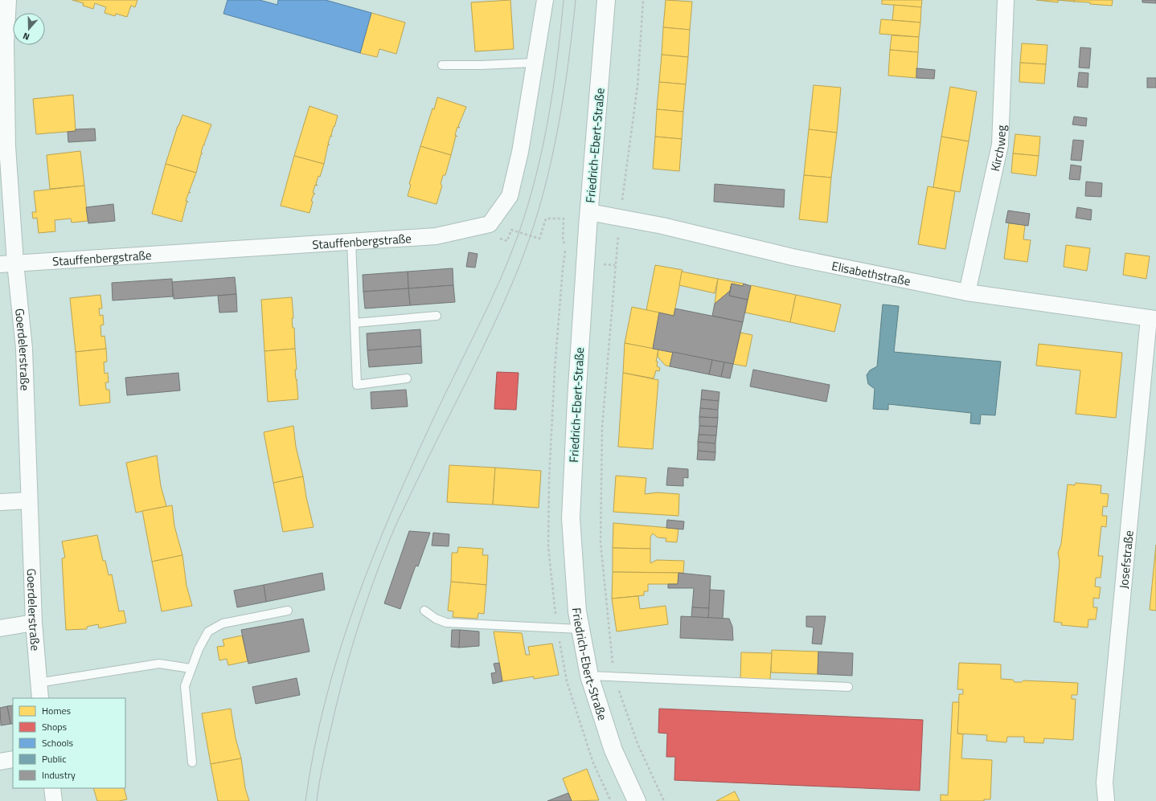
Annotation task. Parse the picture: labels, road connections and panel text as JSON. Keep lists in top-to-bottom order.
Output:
{
  "streets": {
    "main road": ["Friedrich-Ebert-Straße"],
    "street": [
      "Kirchweg",
      "Stauffenbergstraße",
      "Elisabethstraße",
      "Goerdelerstraße",
      "Josefstraße"
    ]
  },
  "crossings": [
    ["Friedrich-Ebert-Straße", "Elisabethstraße"],
    ["Kirchweg", "Elisabethstraße"],
    ["Stauffenbergstraße", "Goerdelerstraße"],
    ["Elisabethstraße", "Josefstraße"]
  ],
  "legend": [
    "Homes",
    "Shops",
    "Schools",
    "Public",
    "Industry"
  ],
  "north": "bottom"
}
